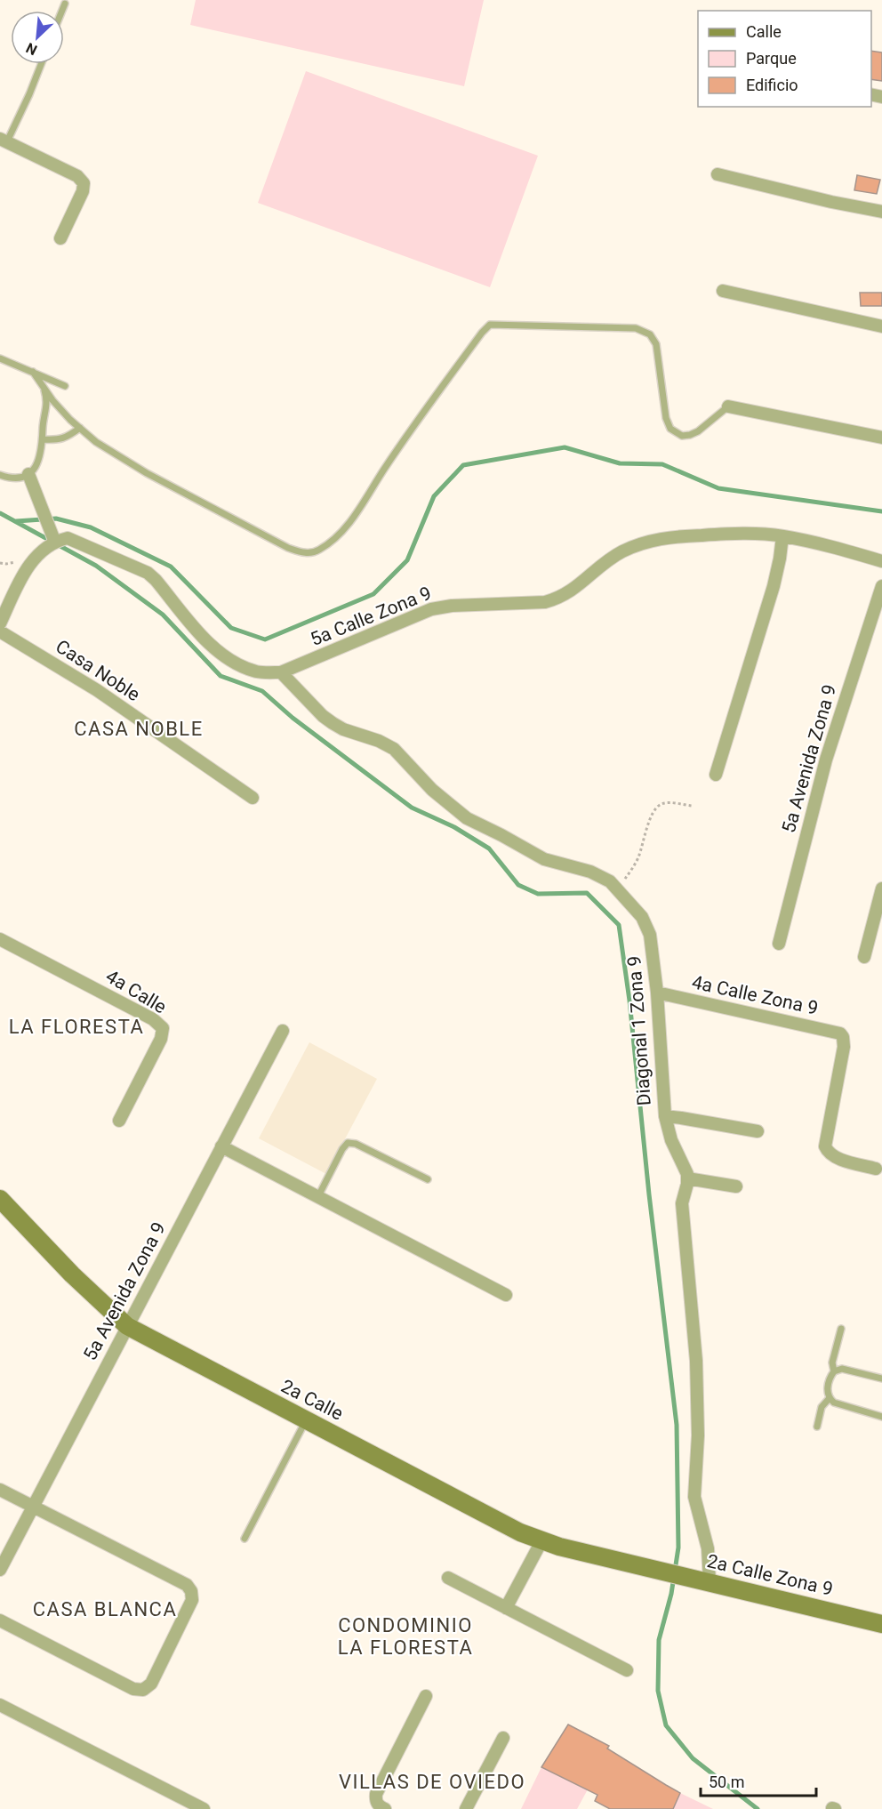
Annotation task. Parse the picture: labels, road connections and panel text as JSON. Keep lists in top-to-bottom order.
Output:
{
  "streets": {
    "street": [
      "5a Calle Zona 9",
      "Casa Noble",
      "5a Avenida Zona 9",
      "4a Calle",
      "4a Calle Zona 9",
      "Diagonal 1 Zona 9",
      "2a Calle",
      "2a Calle Zona 9"
    ]
  },
  "crossings": [
    ["5a Calle Zona 9", "Diagonal 1 Zona 9"],
    ["5a Avenida Zona 9", "2a Calle"],
    ["4a Calle Zona 9", "Diagonal 1 Zona 9"],
    ["2a Calle", "2a Calle Zona 9"]
  ],
  "districts": [
    "CASA NOBLE",
    "LA FLORESTA",
    "CASA BLANCA",
    "CONDOMINIO LA FLORESTA",
    "VILLAS DE OVIEDO"
  ],
  "legend": ["Calle", "Parque", "Edificio"],
  "scale_bar": "50 m",
  "north": "bottom left"
}
